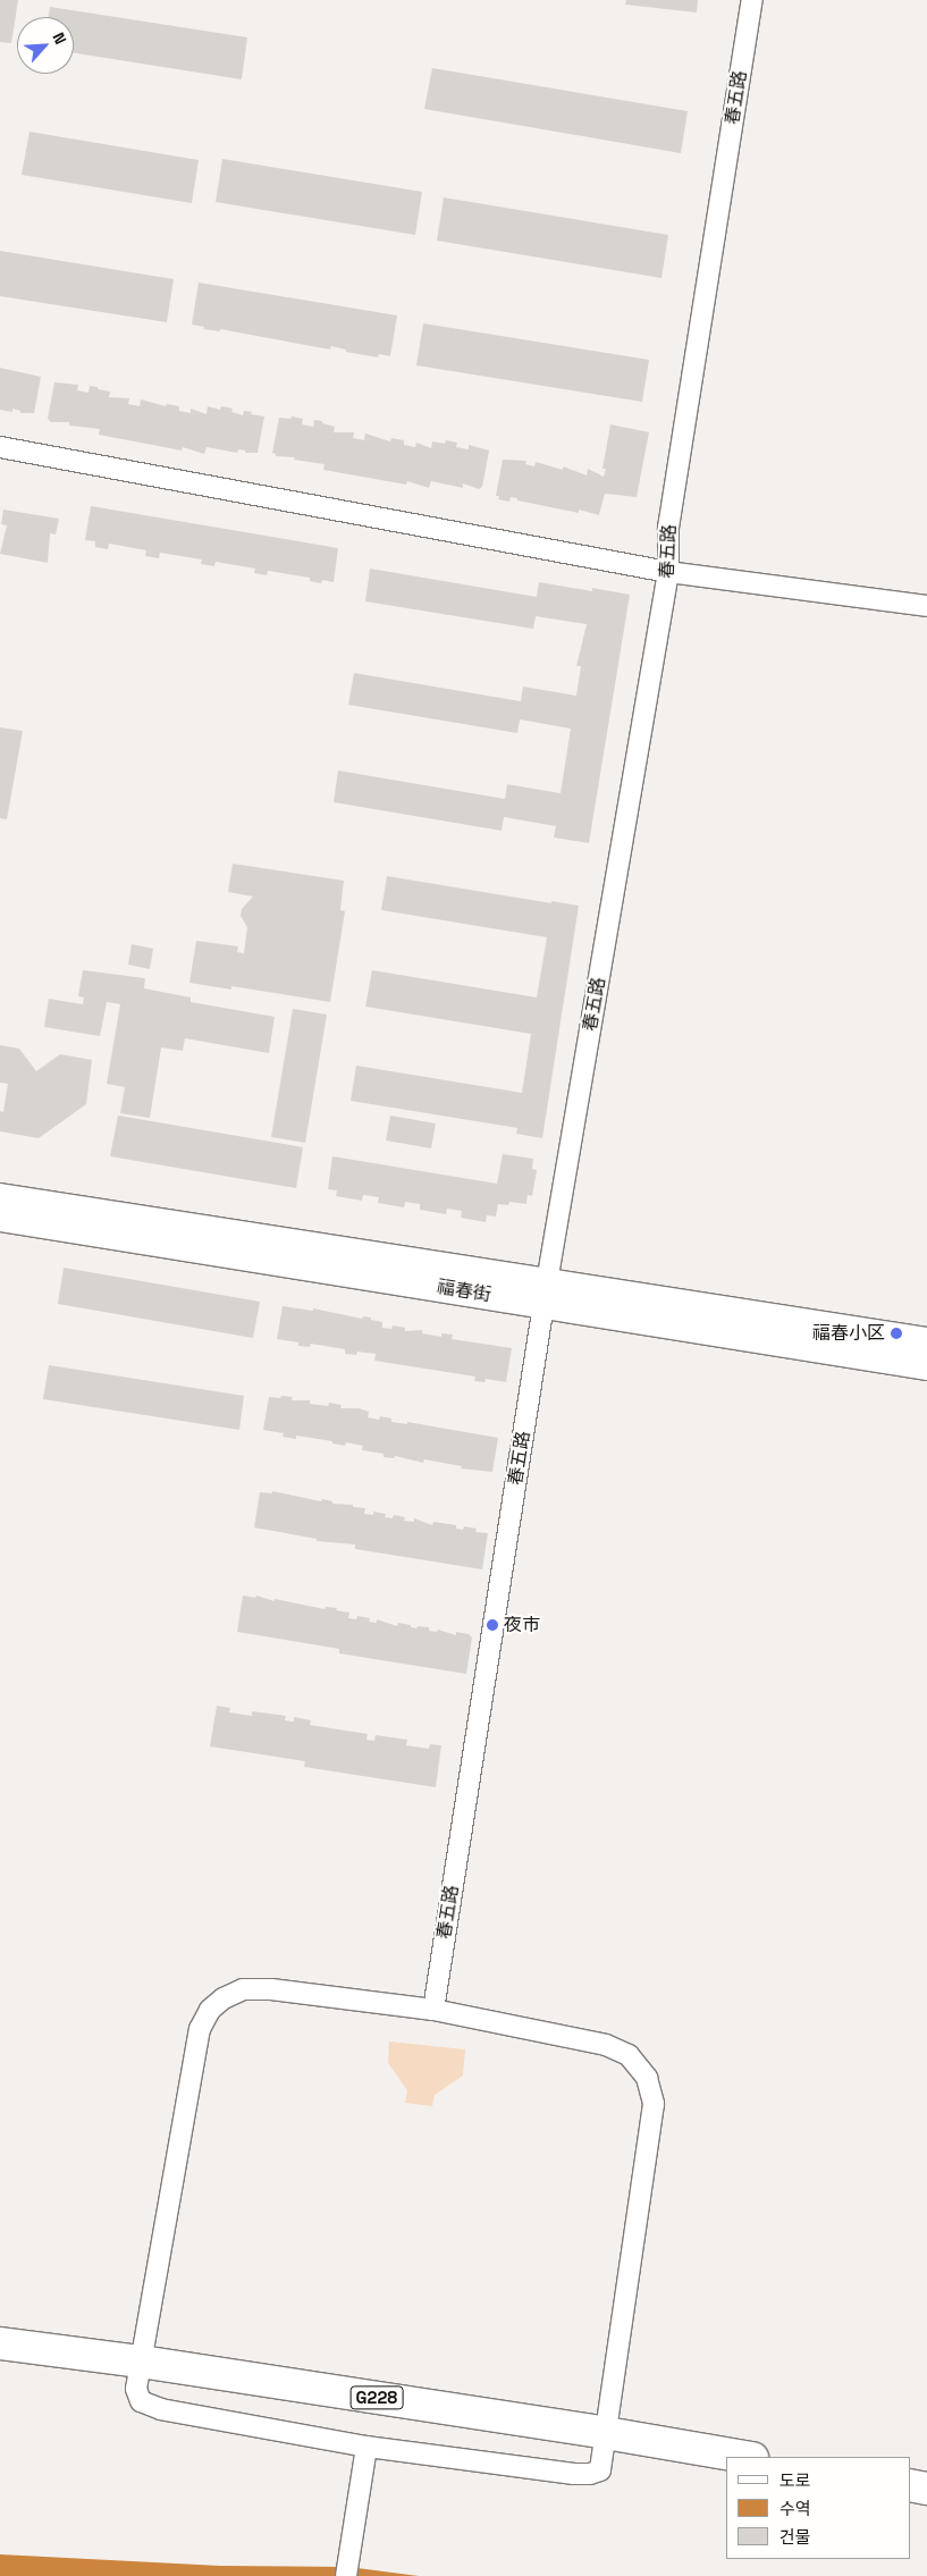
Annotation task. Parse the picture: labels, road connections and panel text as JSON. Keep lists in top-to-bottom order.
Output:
{
  "streets": {
    "highway": ["G228"],
    "main road": ["福春街"],
    "street": ["春五路"]
  },
  "crossings": [
    ["春五路", "福春街"]
  ],
  "places": ["福春小区", "夜市"],
  "legend": ["도로", "수역", "건물"],
  "north": "top right"
}
